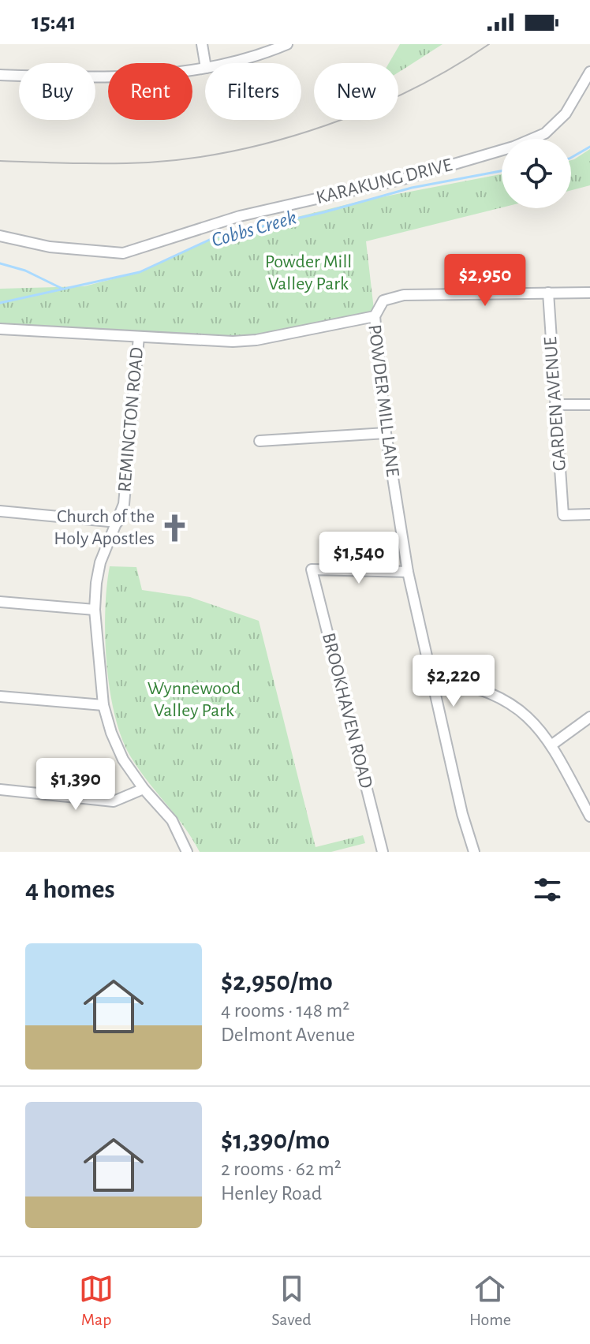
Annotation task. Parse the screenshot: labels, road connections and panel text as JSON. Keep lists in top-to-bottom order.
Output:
{
  "streets": {
    "street": [
      "KARAKUNG DRIVE",
      "POWDER MILL LANE",
      "GARDEN AVENUE",
      "REMINGTON ROAD",
      "BROOKHAVEN ROAD"
    ]
  },
  "crossings": [
    ["POWDER MILL LANE", "REMINGTON ROAD"],
    ["POWDER MILL LANE", "BROOKHAVEN ROAD"]
  ],
  "water": ["Cobbs Creek"],
  "parks": ["Powder Mill Valley Park", "Wynnewood Valley Park"],
  "places": {
    "church": ["Church of the Holy Apostles"]
  },
  "page": {
    "status": "15:41",
    "chip": [
      "Buy",
      "Rent",
      "Filters",
      "New"
    ],
    "price": [
      "$2,950",
      "$1,540",
      "$2,220",
      "$1,390"
    ],
    "heading": "4 homes",
    "list": [
      {
        "name": "$2,950/mo",
        "note": "4 rooms · 148 m² · Delmont Avenue"
      },
      {
        "name": "$1,390/mo",
        "note": "2 rooms · 62 m² · Henley Road"
      }
    ],
    "tabs": ["Map", "Saved", "Home"]
  }
}
